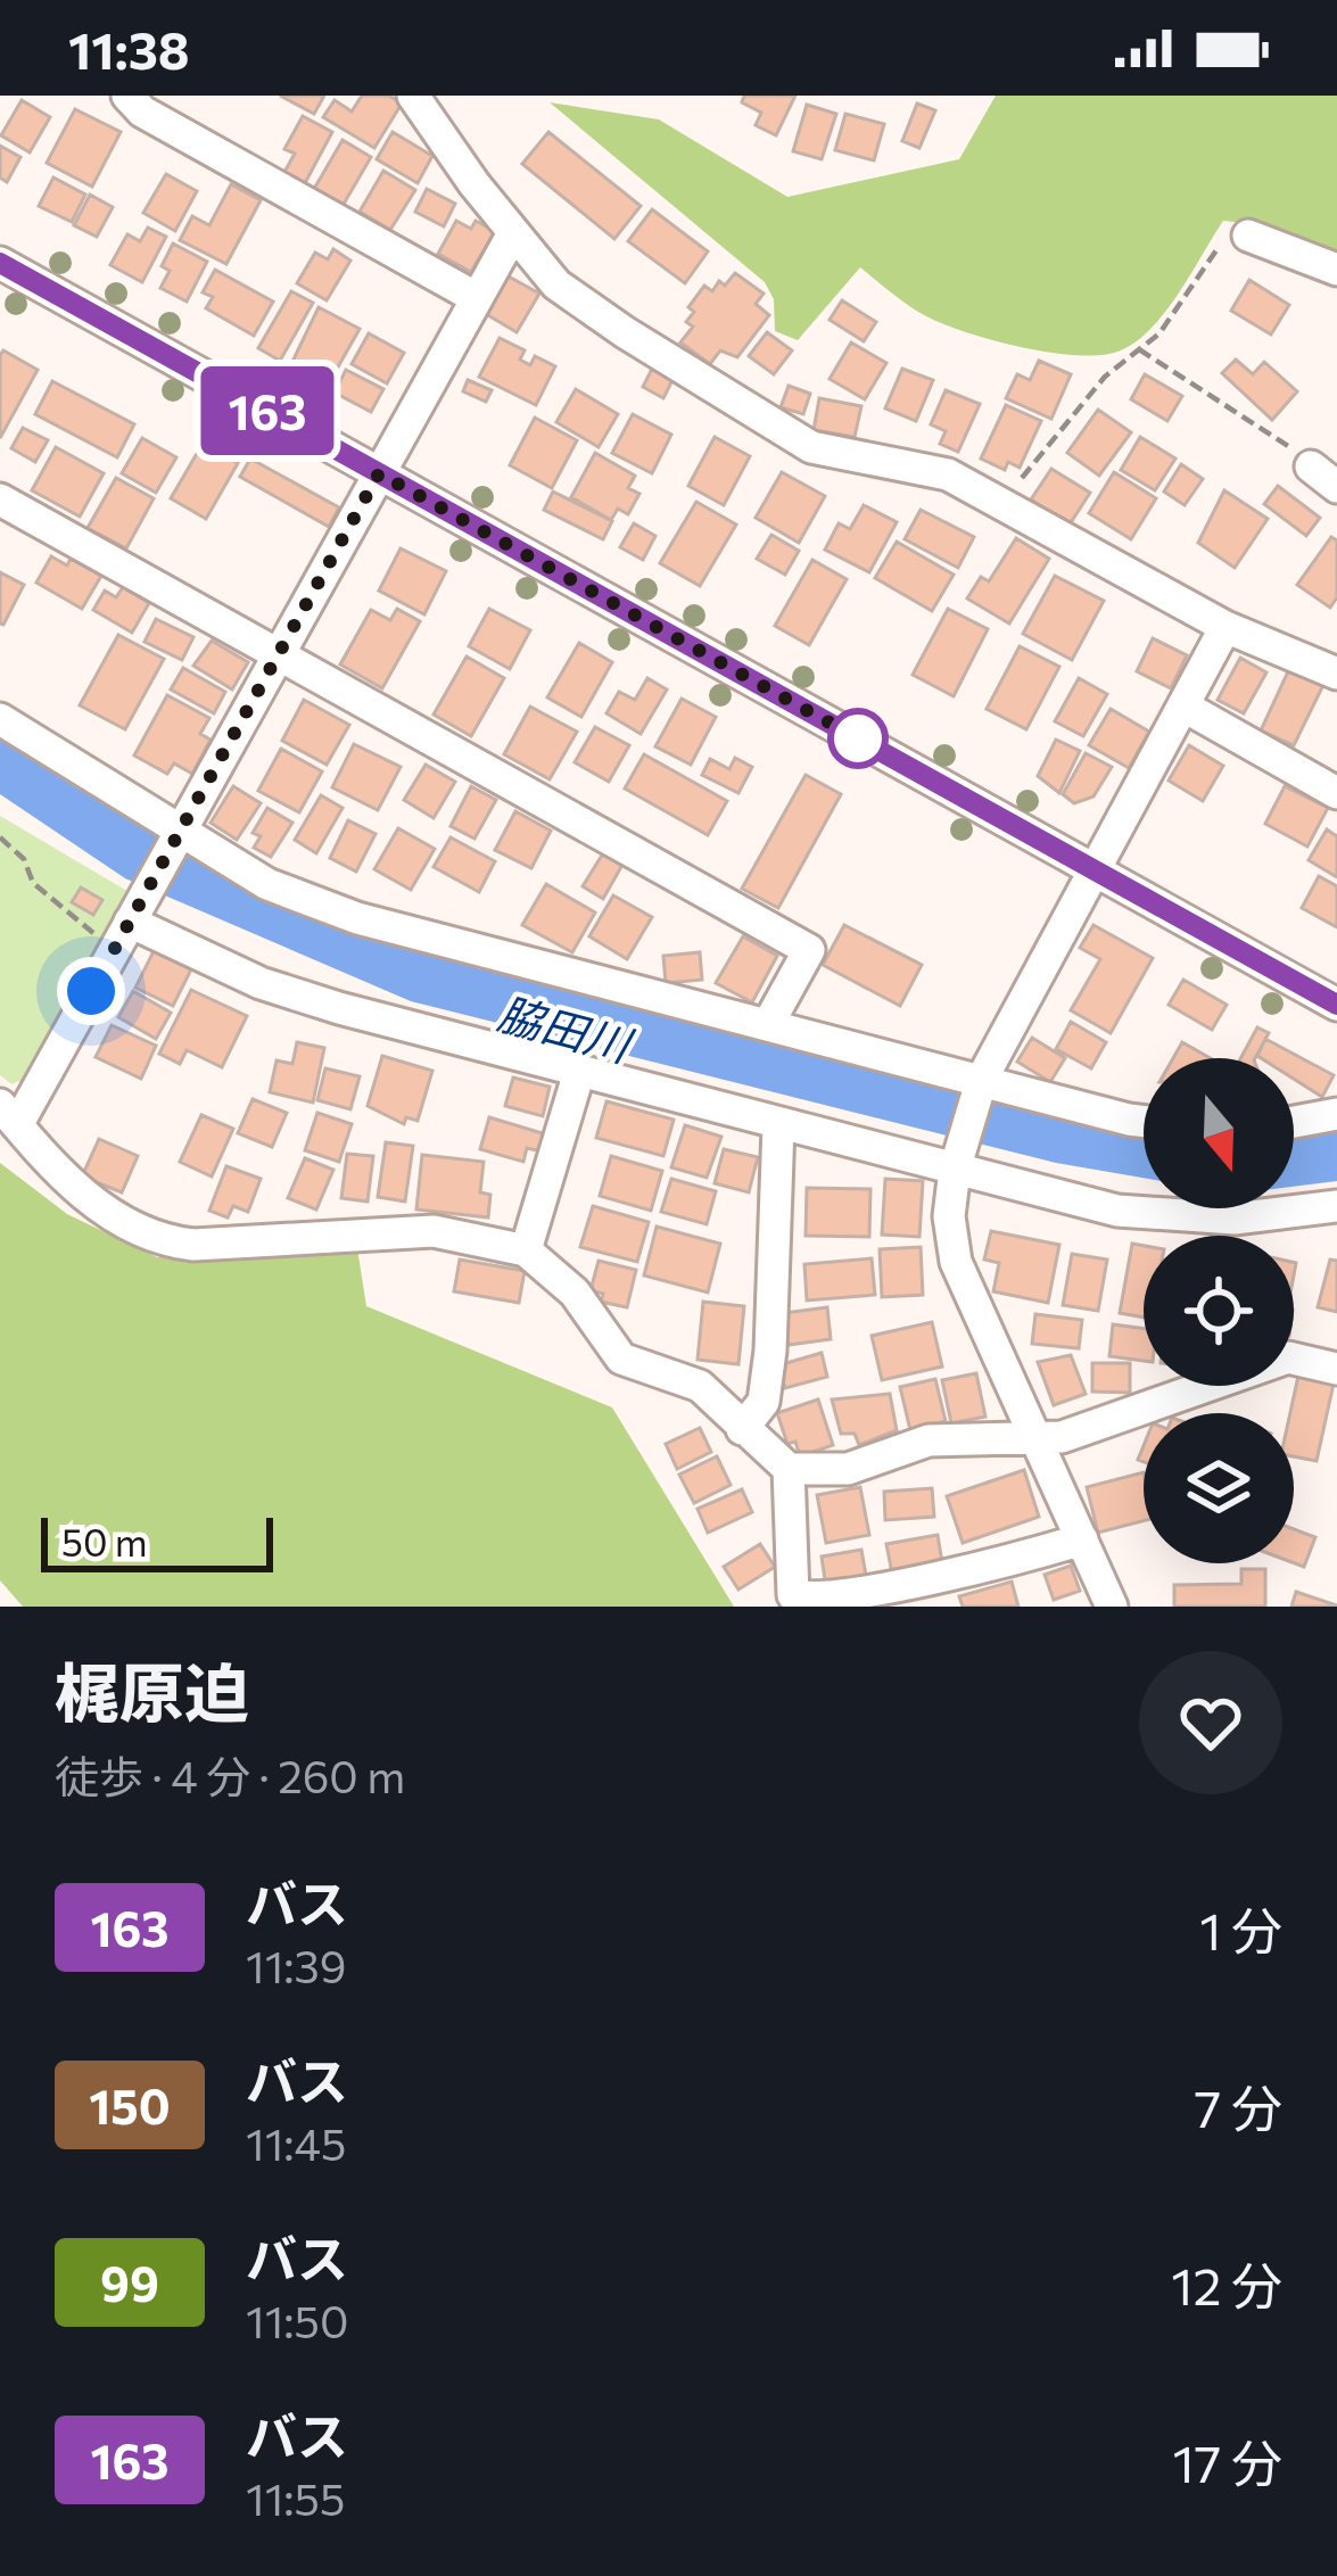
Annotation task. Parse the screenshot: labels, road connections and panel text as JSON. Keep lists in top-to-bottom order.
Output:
{
  "water": ["脇田川"],
  "lines": ["bus line 163"],
  "scale_bar": "50 m",
  "north": "bottom",
  "page": {
    "status": "11:38",
    "on_map": "163",
    "scale": "50 m",
    "heading": ["梶原迫", "徒歩 · 4 分 · 260 m"],
    "list": [
      {
        "mark": "163",
        "name": "バス",
        "note": "11:39",
        "value": "1 分"
      },
      {
        "mark": "150",
        "name": "バス",
        "note": "11:45",
        "value": "7 分"
      },
      {
        "mark": "99",
        "name": "バス",
        "note": "11:50",
        "value": "12 分"
      },
      {
        "mark": "163",
        "name": "バス",
        "note": "11:55",
        "value": "17 分"
      }
    ]
  }
}
